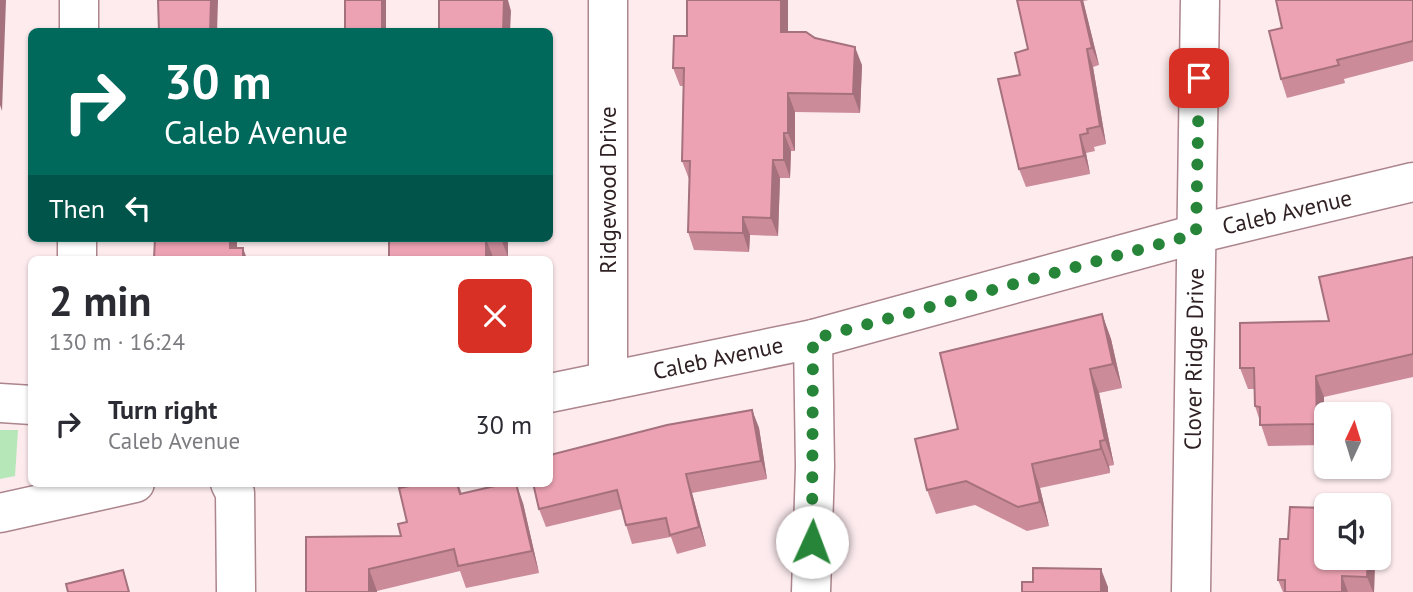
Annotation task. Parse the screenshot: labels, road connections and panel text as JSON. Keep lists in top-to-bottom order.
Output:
{
  "streets": {
    "street": ["Ridgewood Drive", "Caleb Avenue", "Clover Ridge Drive"]
  },
  "crossings": [
    ["Ridgewood Drive", "Caleb Avenue"],
    ["Caleb Avenue", "Clover Ridge Drive"]
  ],
  "north": "top",
  "page": {
    "turn": ["30 m", "Caleb Avenue"],
    "then": "Then",
    "heading": ["2 min", "130 m · 16:24"],
    "list": [
      {
        "name": "Turn right",
        "note": "Caleb Avenue",
        "value": "30 m"
      }
    ]
  }
}
